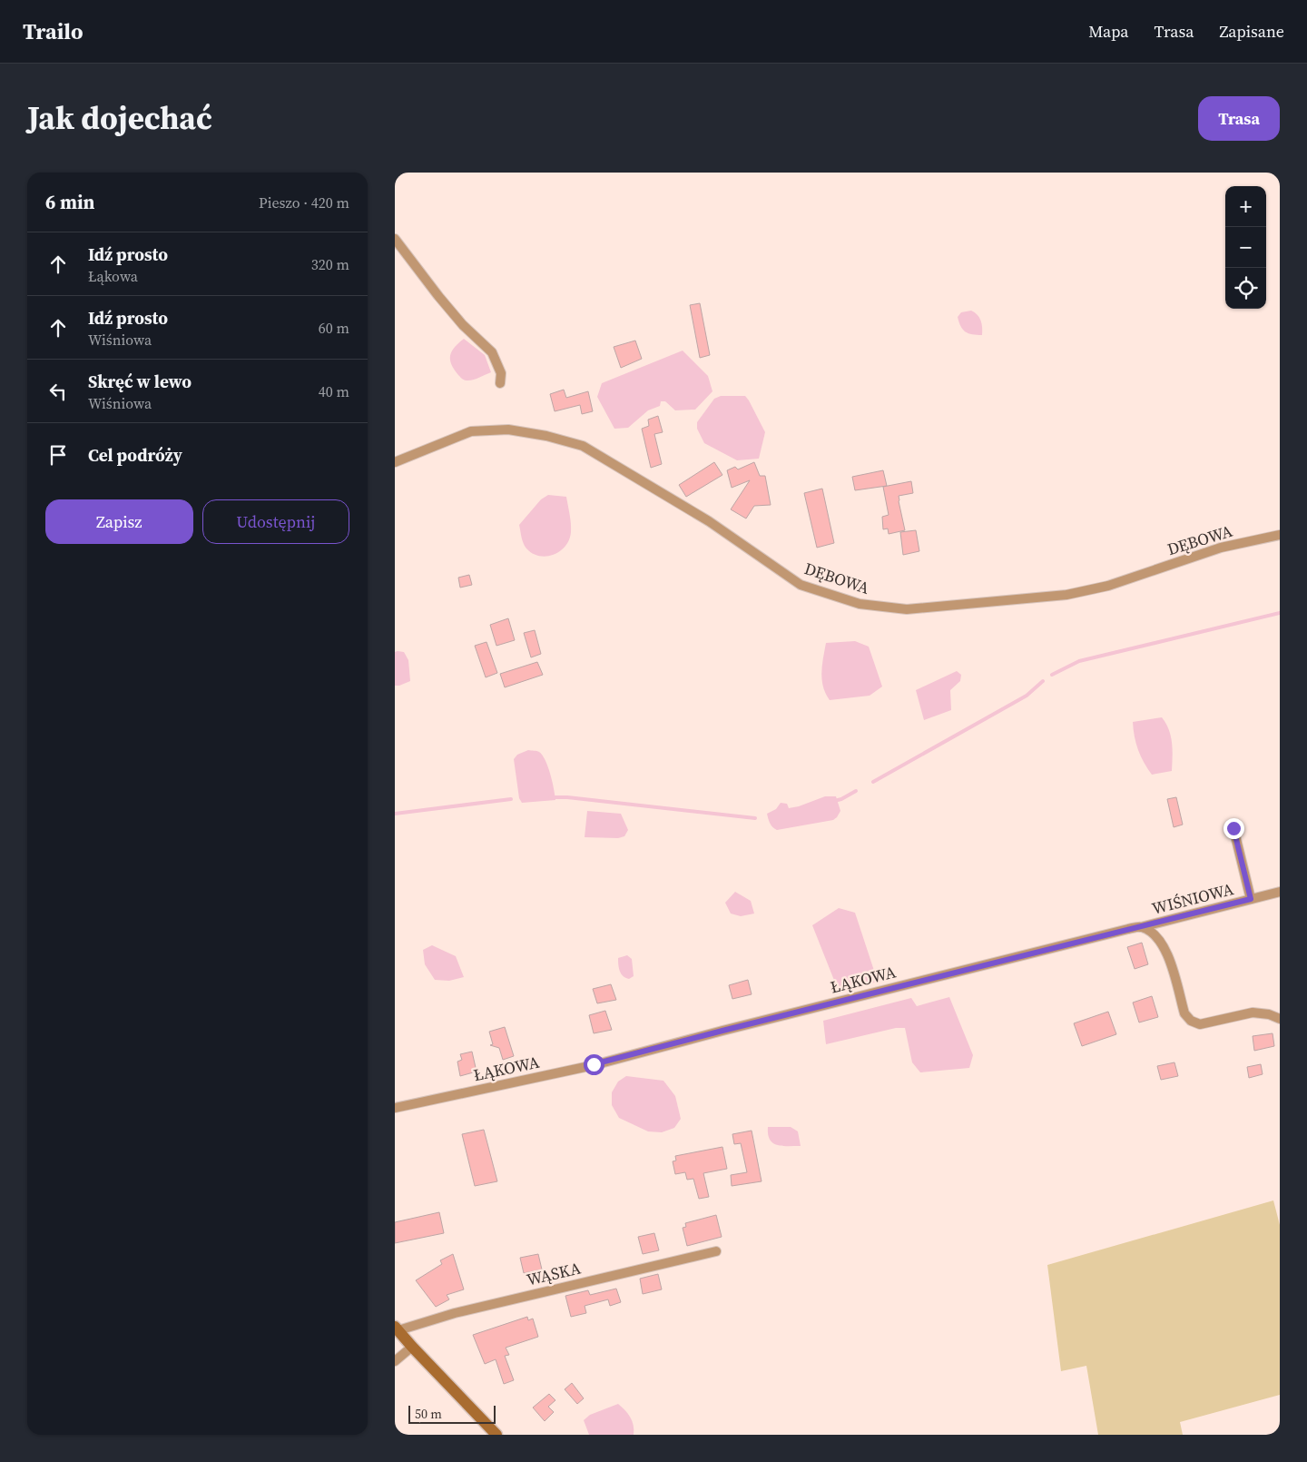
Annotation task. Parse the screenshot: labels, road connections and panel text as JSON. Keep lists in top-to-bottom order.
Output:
{
  "streets": {
    "street": [
      "DĘBOWA",
      "WIŚNIOWA",
      "ŁĄKOWA",
      "WĄSKA"
    ]
  },
  "crossings": [
    ["WIŚNIOWA", "ŁĄKOWA"]
  ],
  "scale_bar": "50 m",
  "page": {
    "header": "Trailo",
    "nav": ["Mapa", "Trasa", "Zapisane"],
    "title": "Jak dojechać",
    "buttons": [
      "Trasa",
      ["Zapisz", "Udostępnij"]
    ],
    "heading": ["6 min", "Pieszo · 420 m"],
    "map_buttons": ["+", "−"],
    "list": [
      ["Idź prosto", "Łąkowa", "320 m"],
      ["Idź prosto", "Wiśniowa", "60 m"],
      ["Skręć w lewo", "Wiśniowa", "40 m"],
      "Cel podróży"
    ],
    "scale": "50 m"
  }
}
